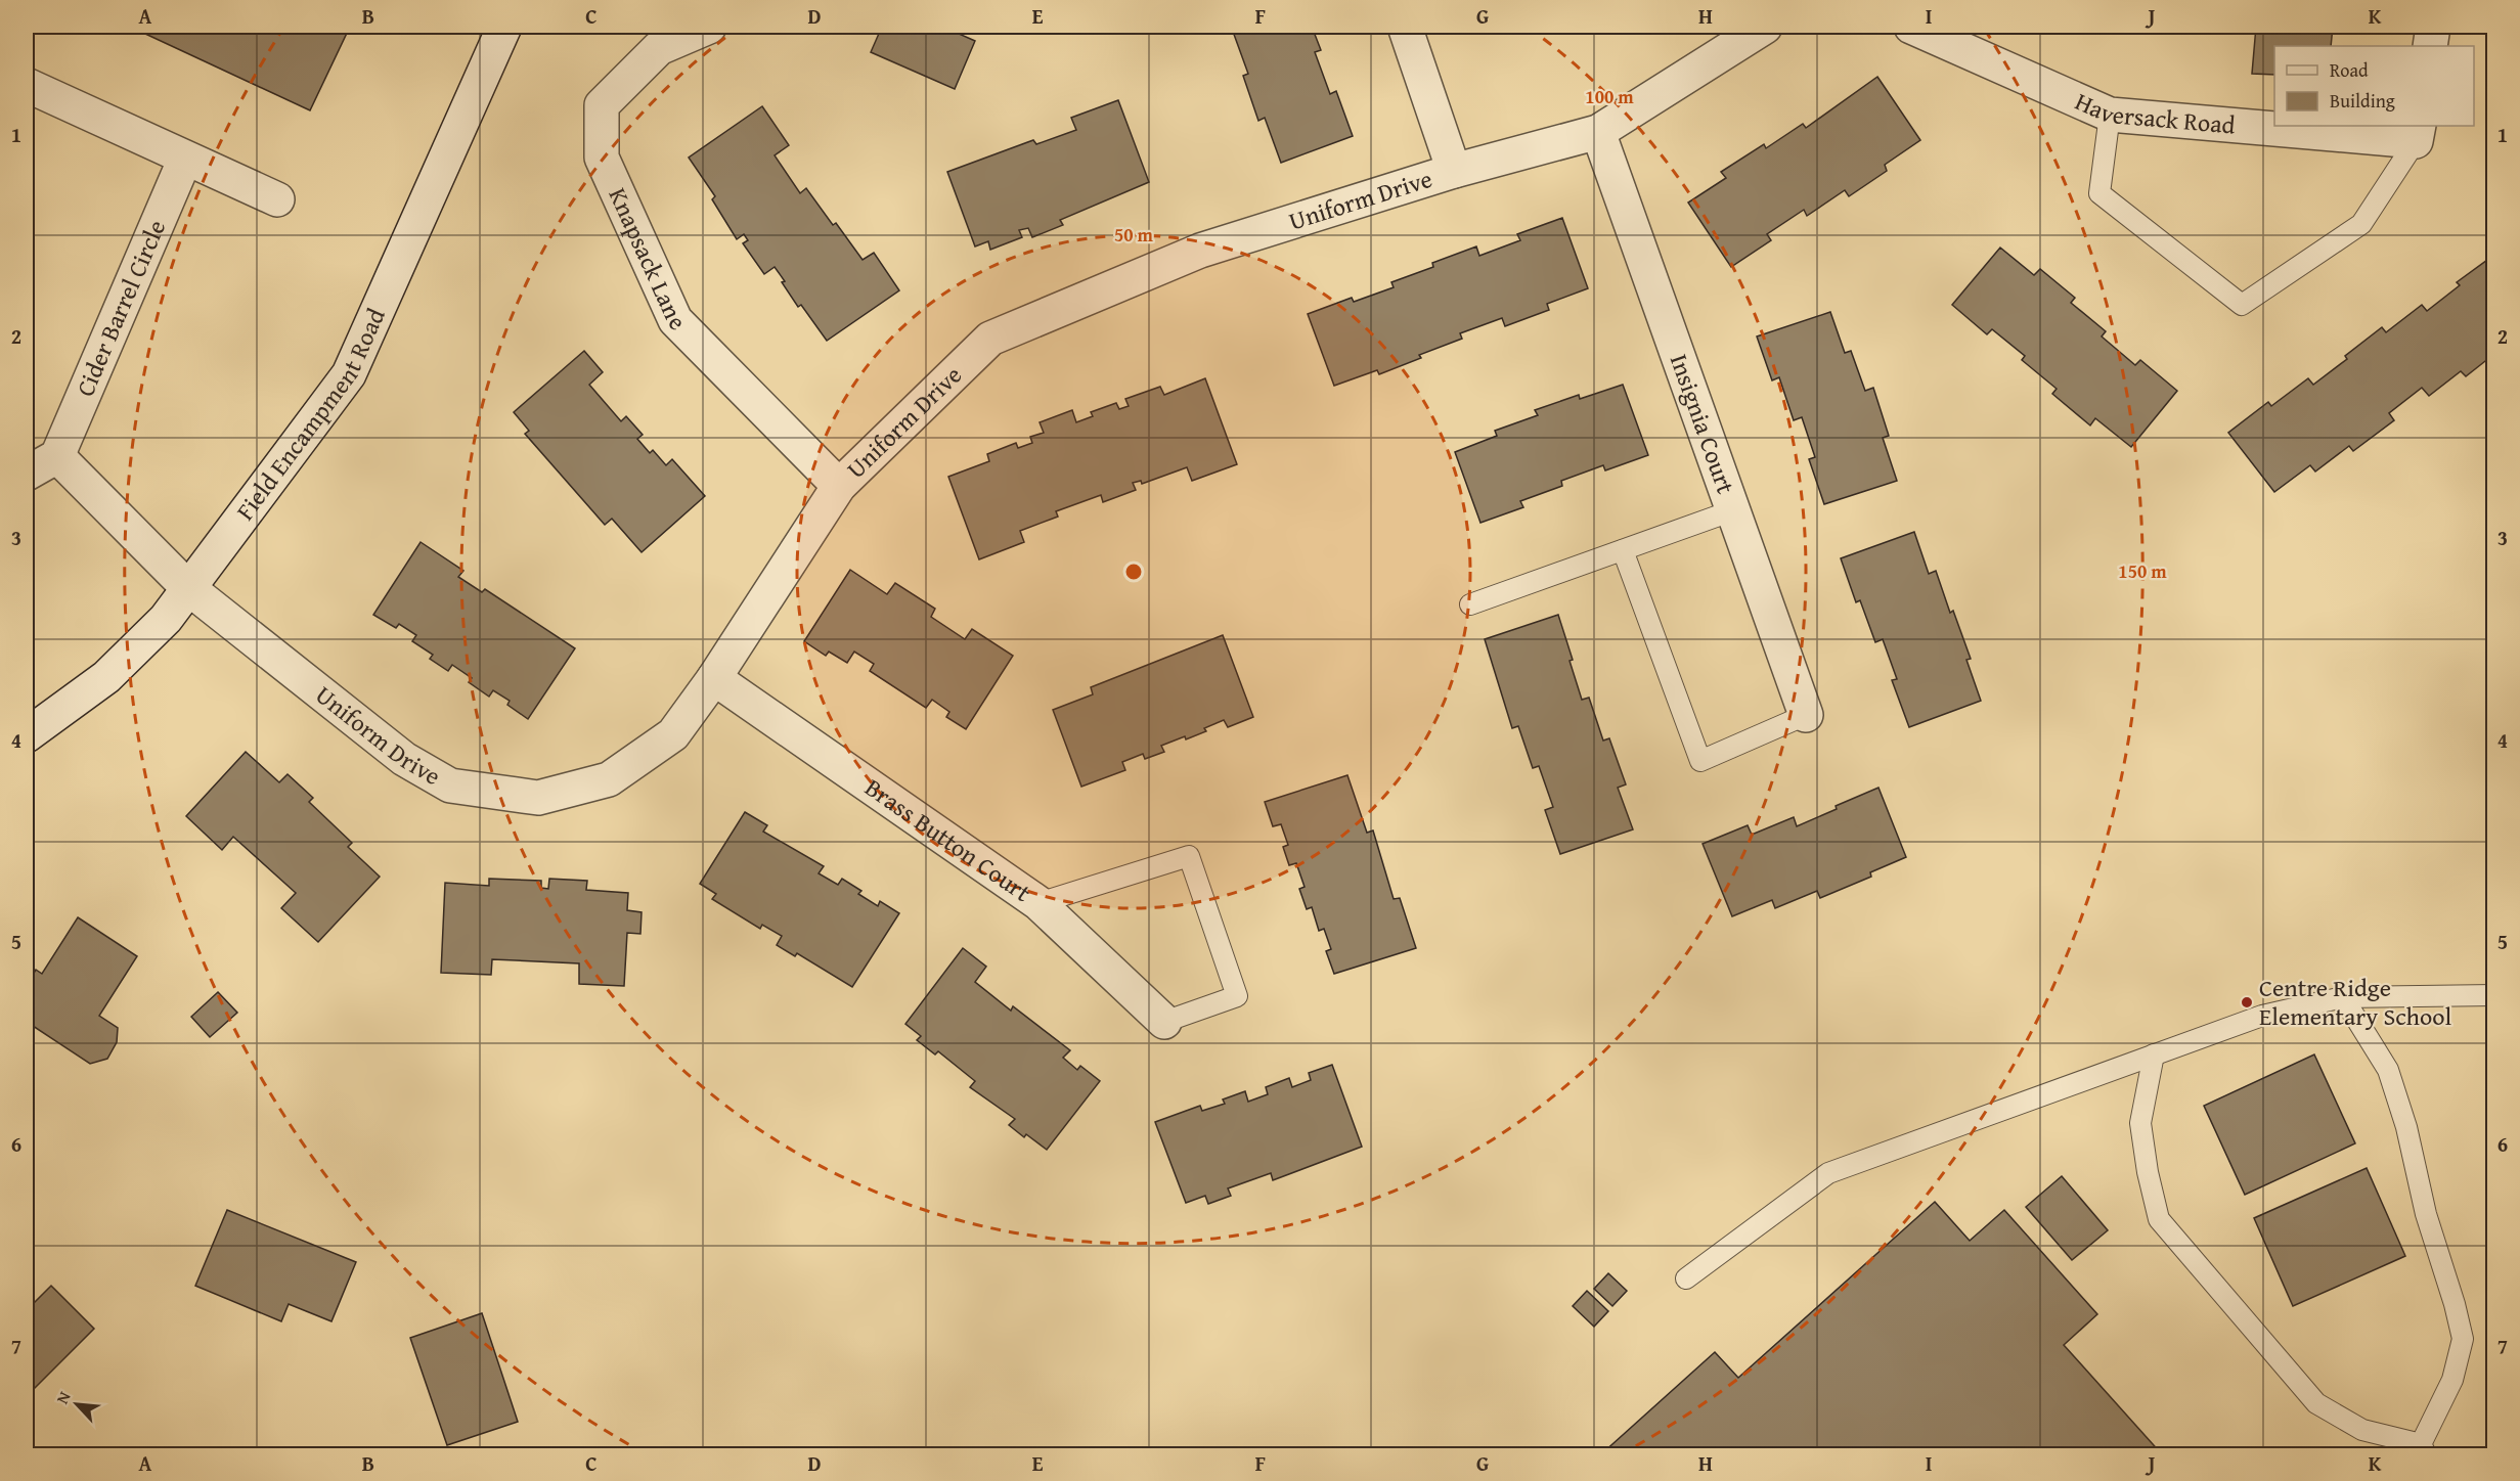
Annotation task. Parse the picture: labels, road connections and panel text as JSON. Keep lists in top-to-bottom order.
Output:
{
  "streets": {
    "street": [
      "Haversack Road",
      "Uniform Drive",
      "Knapsack Lane",
      "Cider Barrel Circle",
      "Field Encampment Road",
      "Insignia Court",
      "Brass Button Court"
    ]
  },
  "crossings": [
    ["Uniform Drive", "Knapsack Lane"],
    ["Uniform Drive", "Field Encampment Road"],
    ["Uniform Drive", "Insignia Court"],
    ["Uniform Drive", "Brass Button Court"]
  ],
  "places": ["Centre Ridge Elementary School"],
  "legend": ["Road", "Building"],
  "north": "top left",
  "grid": {
    "columns": [
      "A",
      "B",
      "C",
      "D",
      "E",
      "F",
      "G",
      "H",
      "I",
      "J",
      "K"
    ],
    "rows": [
      "1",
      "2",
      "3",
      "4",
      "5",
      "6",
      "7"
    ]
  },
  "rings": ["100 m", "50 m", "150 m"]
}
